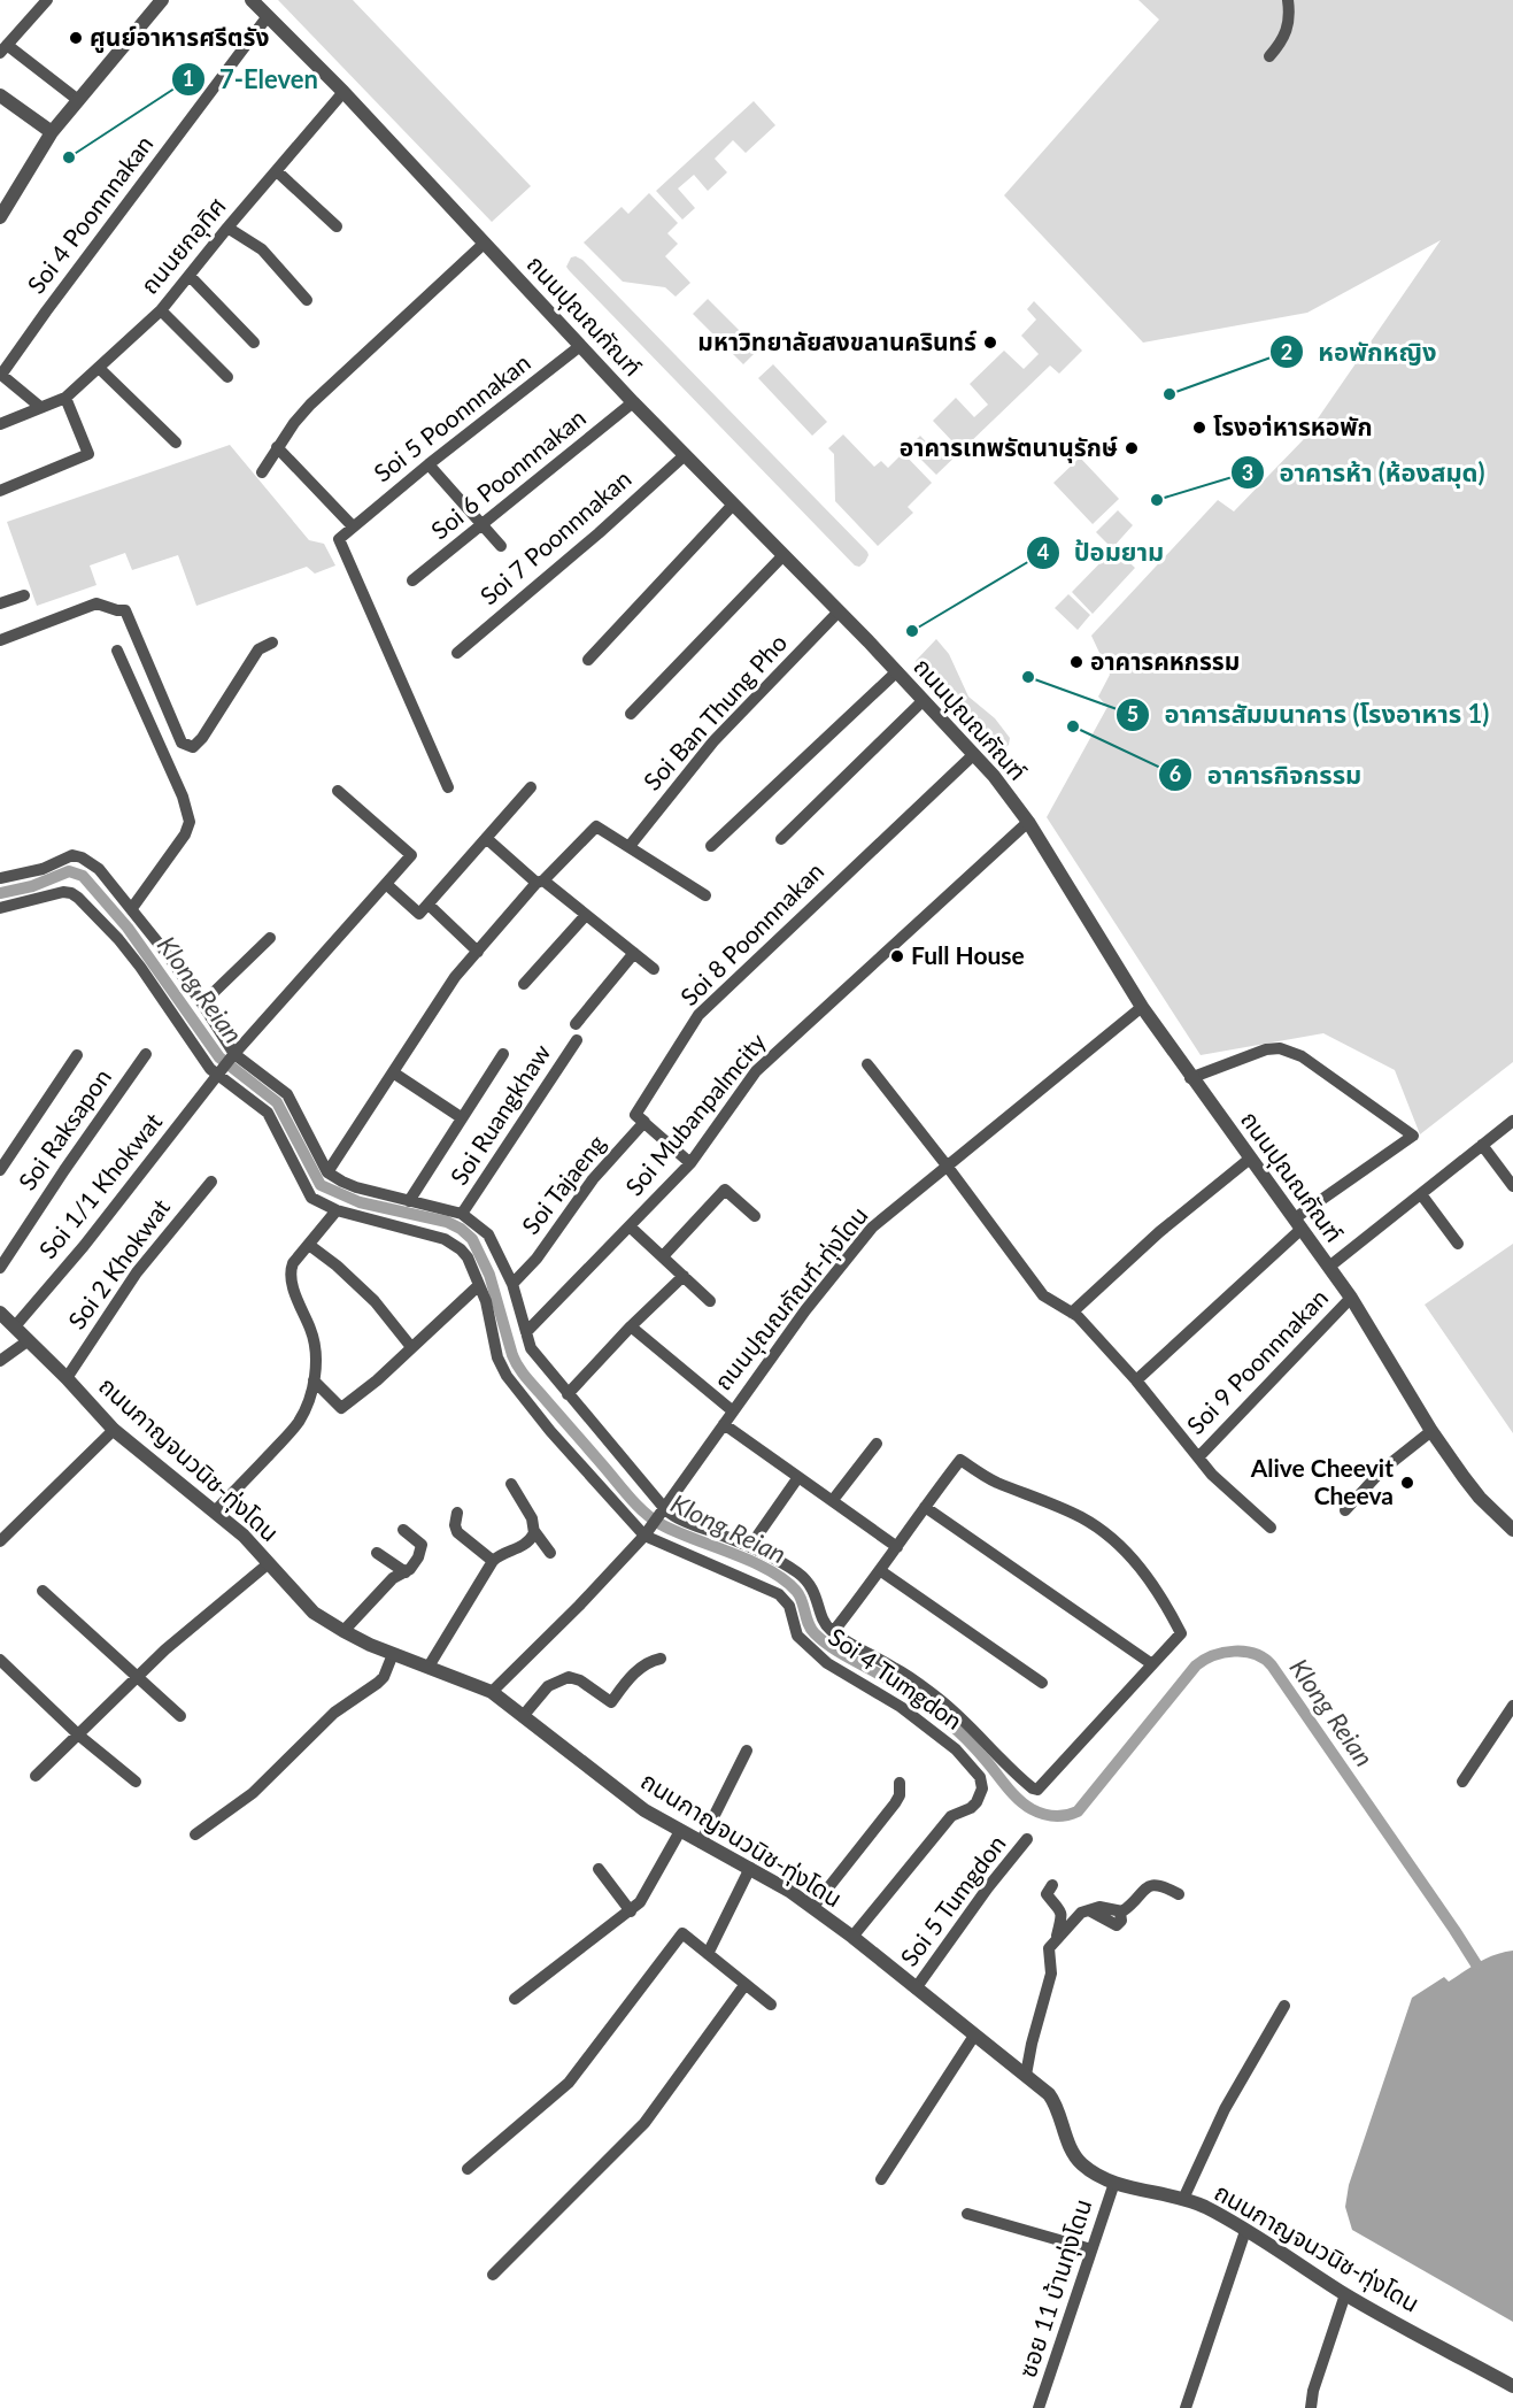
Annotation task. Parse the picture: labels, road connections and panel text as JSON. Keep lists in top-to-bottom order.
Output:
{
  "streets": {
    "street": [
      "Soi 4 Poonnnakan",
      "ถนนยกอุทิศ",
      "ถนนปุณณกัณฑ์",
      "Soi 5 Poonnnakan",
      "Soi 6 Poonnnakan",
      "Soi 7 Poonnnakan",
      "Soi Ban Thung Pho",
      "Soi 8 Poonnnakan",
      "Soi Ruangkhaw",
      "Soi Mubanpalmcity",
      "Soi Raksapon",
      "Soi Tajaeng",
      "Soi 1/1 Khokwat",
      "Soi 2 Khokwat",
      "ถนนปุณณกัณฑ์-ทุ่งโดน",
      "Soi 9 Poonnnakan",
      "ถนนกาญจนวนิช-ทุ่งโดน",
      "Soi 4 Tumgdon",
      "Soi 5 Tumgdon",
      "ซอย 11 บ้านทุ่งโดน"
    ]
  },
  "crossings": [
    ["Soi 4 Poonnnakan", "ถนนปุณณกัณฑ์"],
    ["ถนนยกอุทิศ", "ถนนปุณณกัณฑ์"],
    ["ถนนปุณณกัณฑ์", "Soi 5 Poonnnakan"],
    ["ถนนปุณณกัณฑ์", "Soi 6 Poonnnakan"],
    ["ถนนปุณณกัณฑ์", "Soi 7 Poonnnakan"],
    ["ถนนปุณณกัณฑ์", "Soi Ban Thung Pho"],
    ["ถนนปุณณกัณฑ์", "Soi 8 Poonnnakan"],
    ["ถนนปุณณกัณฑ์", "Soi Mubanpalmcity"],
    ["ถนนปุณณกัณฑ์", "ถนนปุณณกัณฑ์-ทุ่งโดน"],
    ["ถนนปุณณกัณฑ์", "Soi 9 Poonnnakan"],
    ["Soi 8 Poonnnakan", "Soi Tajaeng"],
    ["Soi 1/1 Khokwat", "ถนนกาญจนวนิช-ทุ่งโดน"],
    ["Soi 2 Khokwat", "ถนนกาญจนวนิช-ทุ่งโดน"],
    ["ถนนปุณณกัณฑ์-ทุ่งโดน", "ถนนกาญจนวนิช-ทุ่งโดน"],
    ["ถนนปุณณกัณฑ์-ทุ่งโดน", "Soi 4 Tumgdon"],
    ["ถนนกาญจนวนิช-ทุ่งโดน", "Soi 4 Tumgdon"],
    ["ถนนกาญจนวนิช-ทุ่งโดน", "Soi 5 Tumgdon"],
    ["ถนนกาญจนวนิช-ทุ่งโดน", "ซอย 11 บ้านทุ่งโดน"]
  ],
  "water": ["Klong Reian"],
  "places": [
    "ศูนย์อาหารศรีตรัง",
    "7-Eleven",
    "มหาวิทยาลัยสงขลานครินทร์",
    "หอพักหญิง",
    "โรงอา่หารหอพัก",
    "อาคารเทพรัตนานุรักษ์",
    "อาคารห้า (ห้องสมุด)",
    "ป้อมยาม",
    "อาคารคหกรรม",
    "อาคารสัมมนาคาร (โรงอาหาร 1)",
    "อาคารกิจกรรม",
    "Full House",
    "Alive Cheevit Cheeva"
  ]
}
